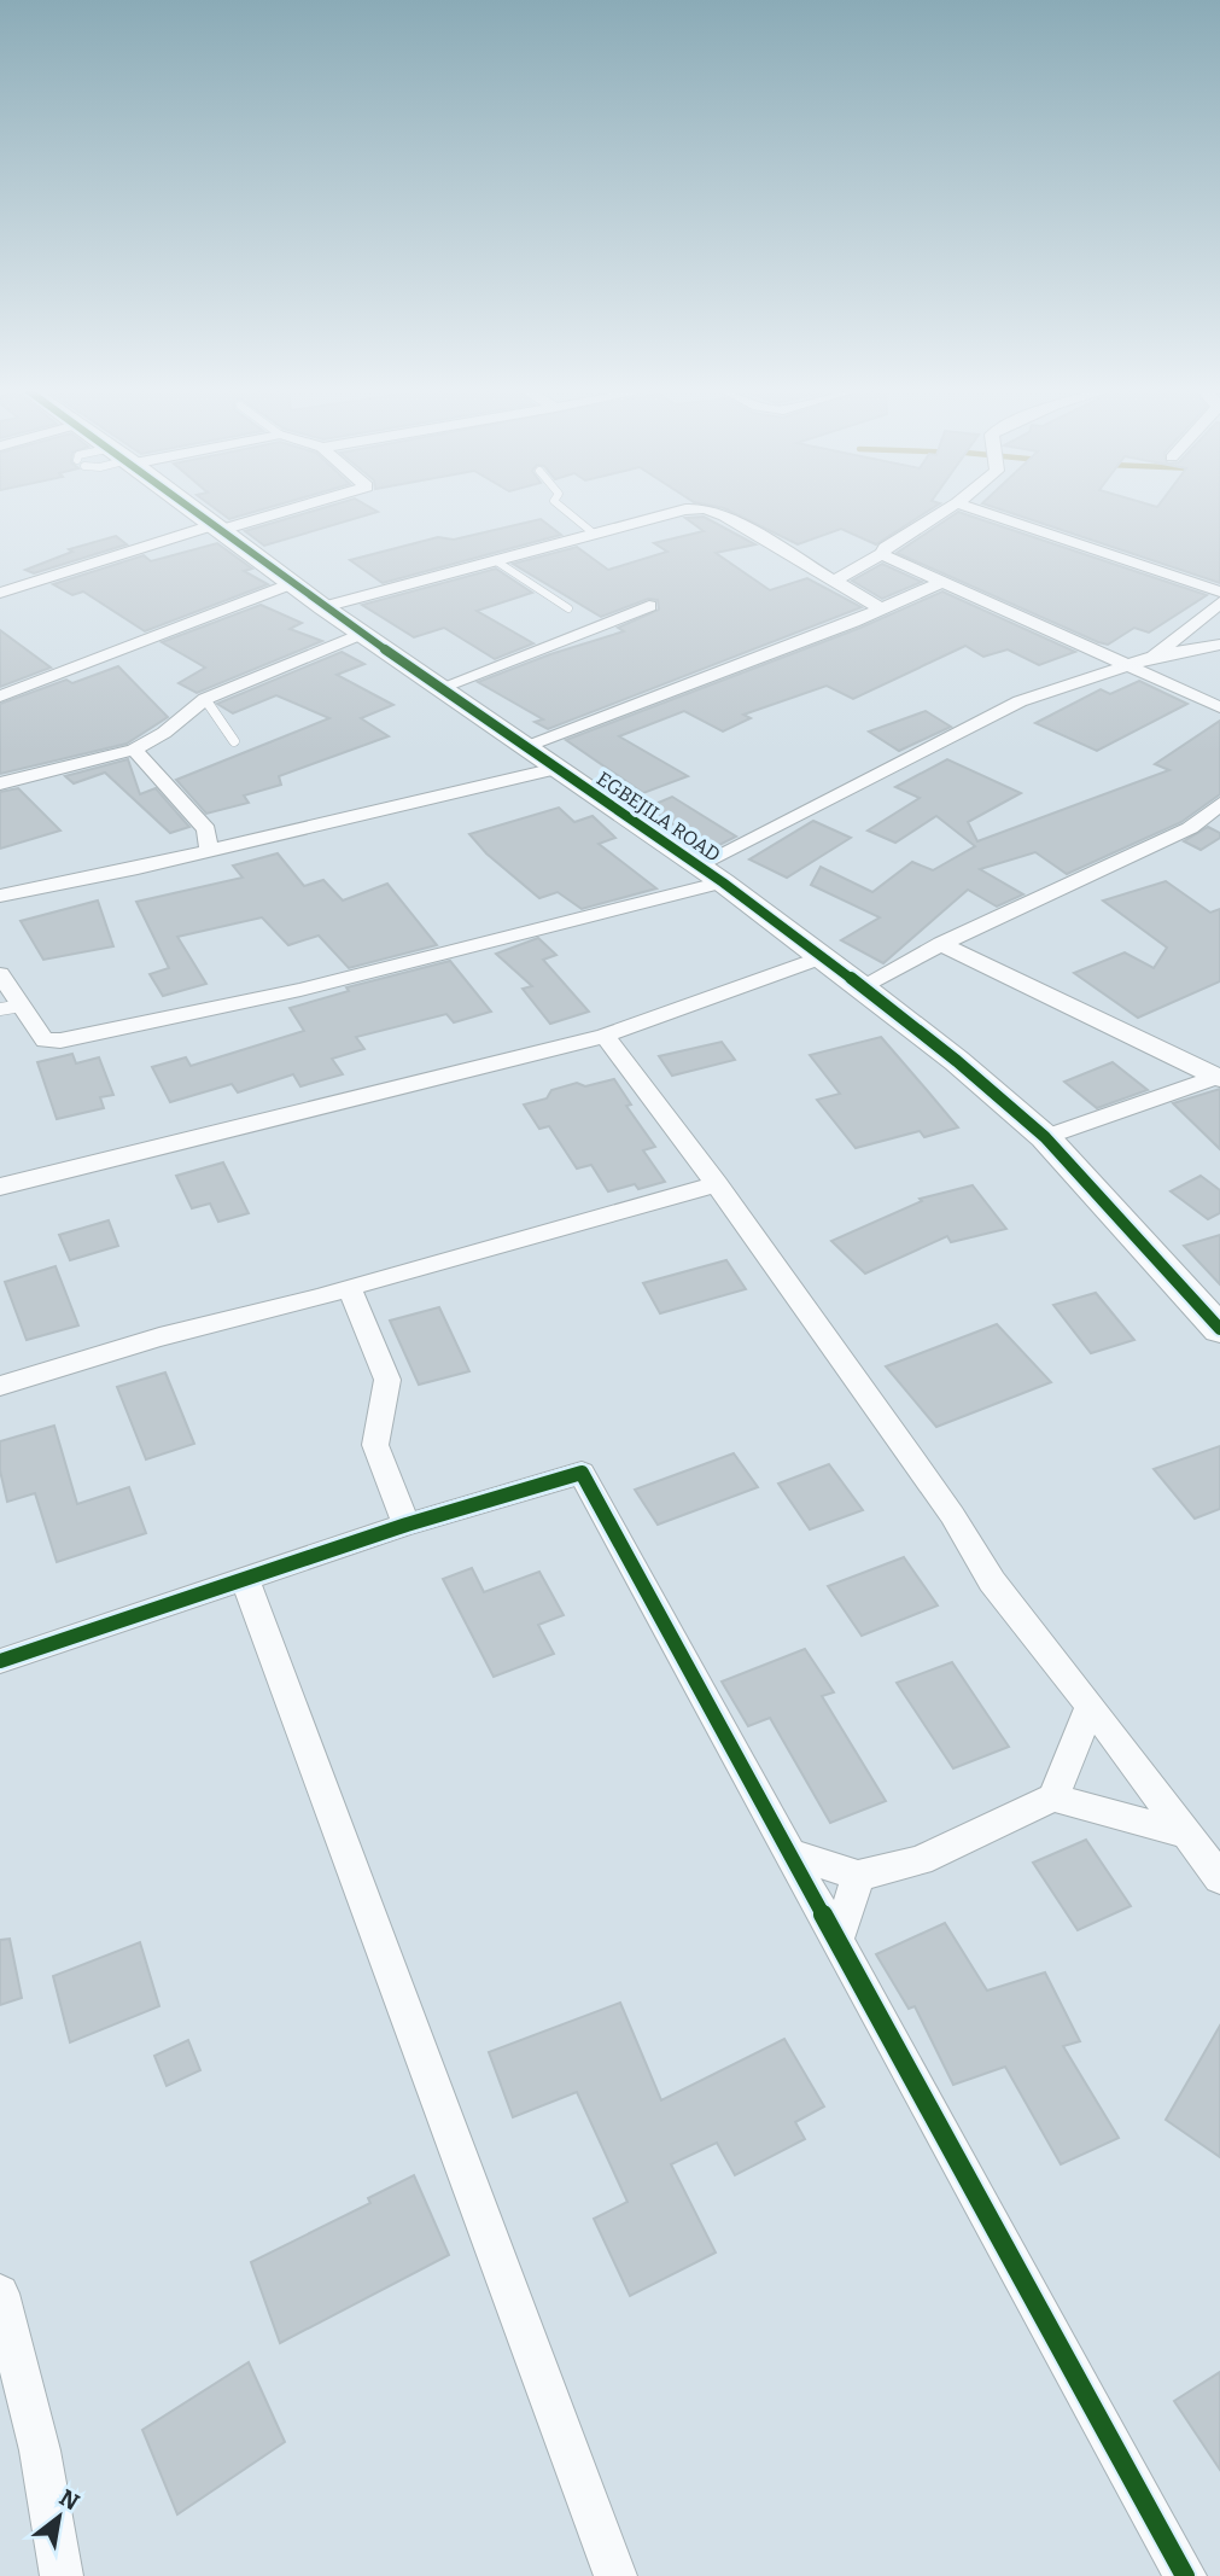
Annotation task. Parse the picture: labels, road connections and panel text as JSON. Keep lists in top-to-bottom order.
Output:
{
  "streets": {
    "street": ["EGBEJILA ROAD"]
  },
  "north": "top right"
}
